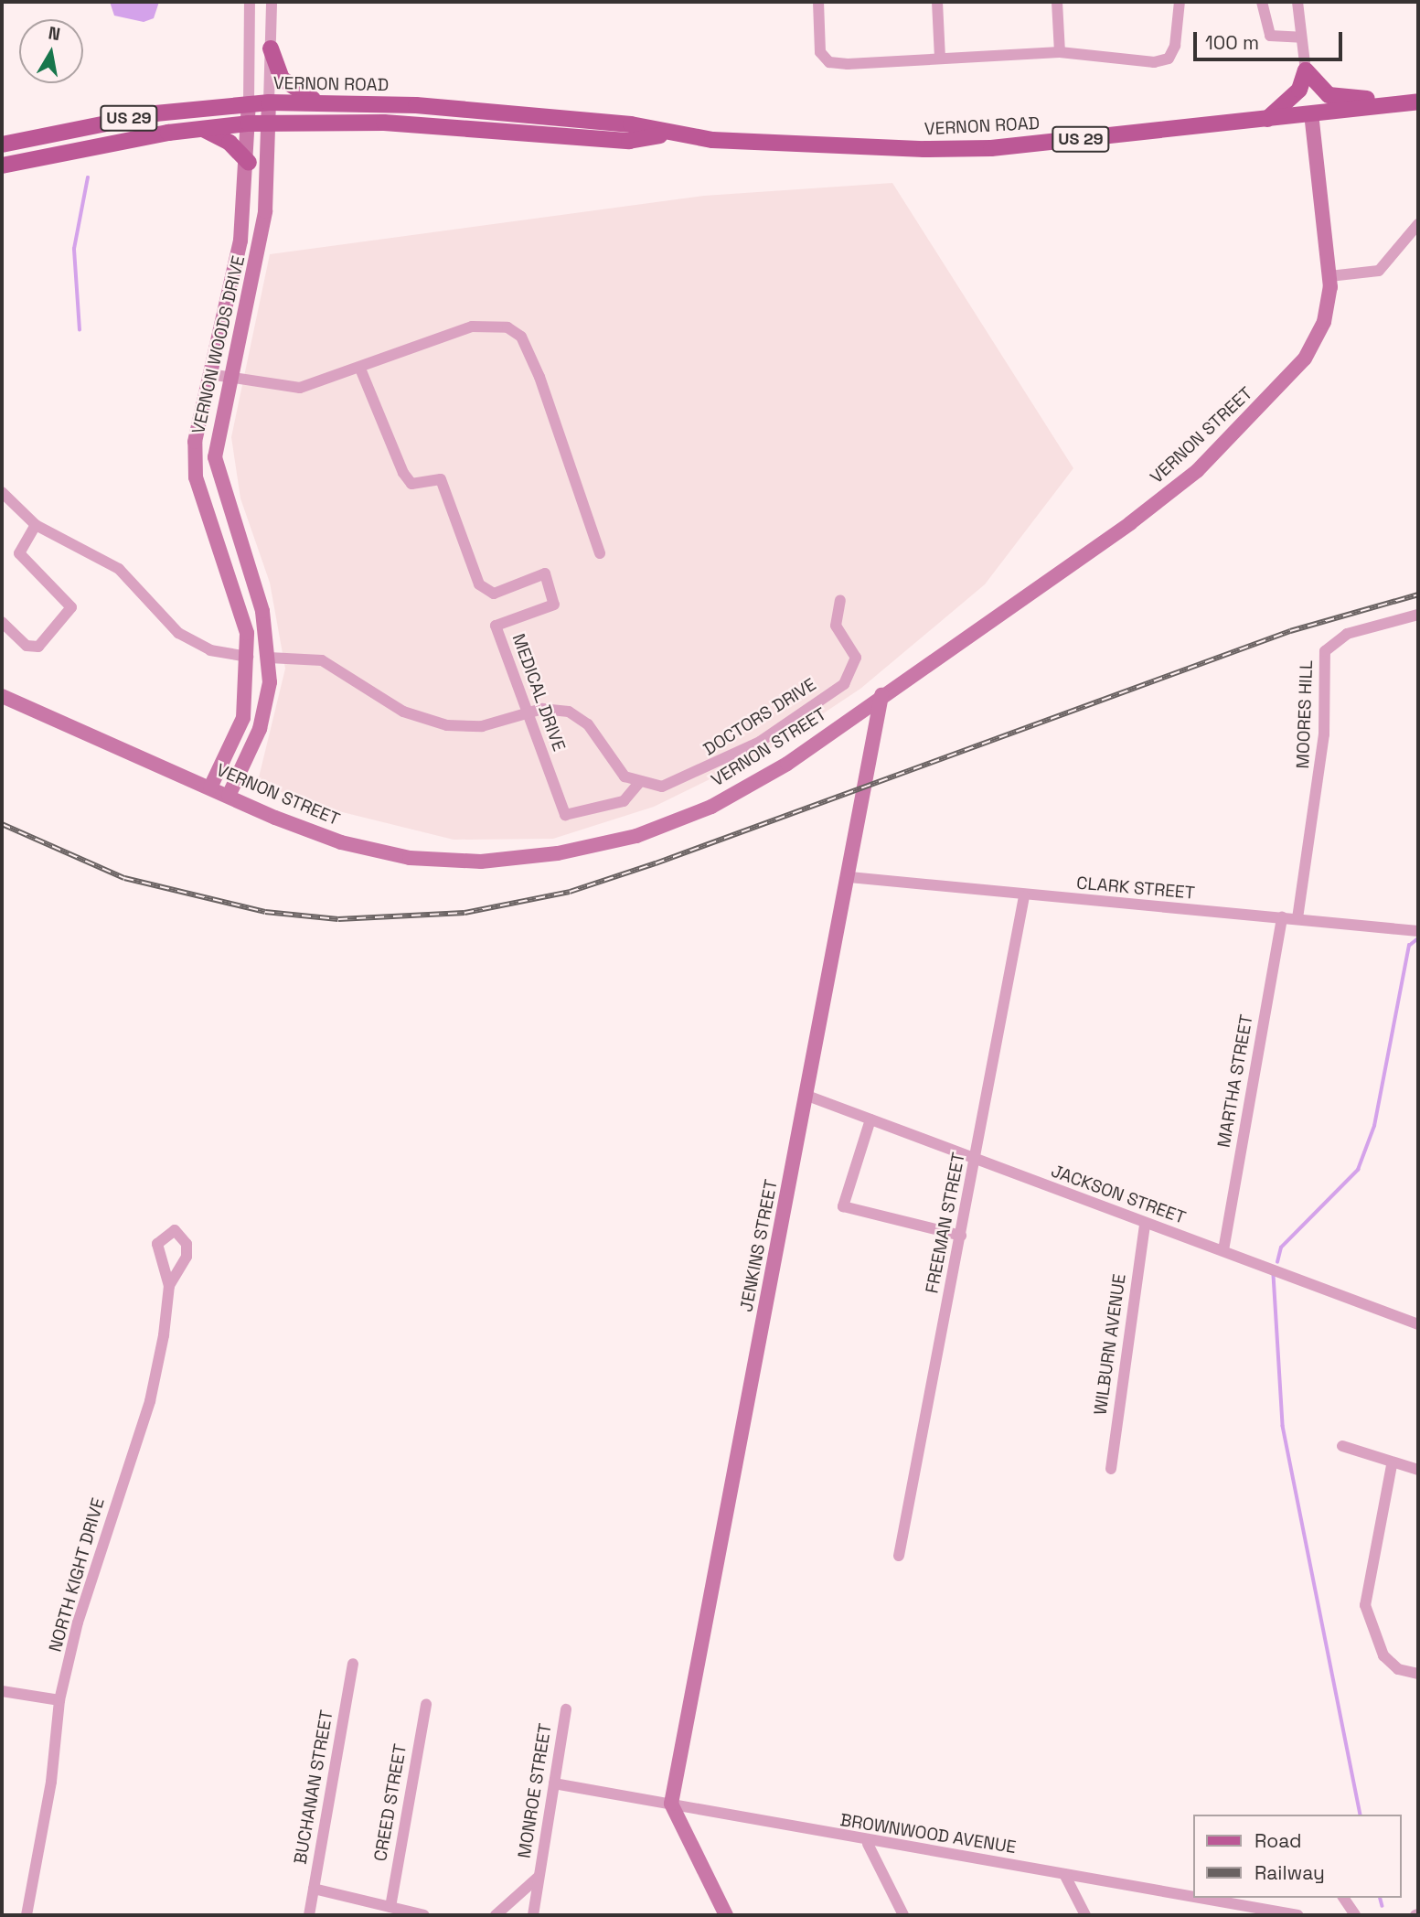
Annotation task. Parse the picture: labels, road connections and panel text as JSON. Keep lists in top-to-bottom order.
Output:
{
  "streets": {
    "main road": ["VERNON ROAD", "US 29"],
    "street": [
      "VERNON WOODS DRIVE",
      "VERNON STREET",
      "MEDICAL DRIVE",
      "MOORES HILL",
      "DOCTORS DRIVE",
      "CLARK STREET",
      "MARTHA STREET",
      "JACKSON STREET",
      "FREEMAN STREET",
      "JENKINS STREET",
      "WILBURN AVENUE",
      "NORTH KIGHT DRIVE",
      "BUCHANAN STREET",
      "MONROE STREET",
      "CREED STREET",
      "BROWNWOOD AVENUE"
    ]
  },
  "crossings": [
    ["VERNON ROAD", "VERNON WOODS DRIVE"],
    ["VERNON ROAD", "VERNON STREET"],
    ["VERNON WOODS DRIVE", "VERNON STREET"],
    ["VERNON STREET", "JENKINS STREET"],
    ["MEDICAL DRIVE", "DOCTORS DRIVE"],
    ["MOORES HILL", "CLARK STREET"],
    ["CLARK STREET", "MARTHA STREET"],
    ["CLARK STREET", "FREEMAN STREET"],
    ["CLARK STREET", "JENKINS STREET"],
    ["MARTHA STREET", "JACKSON STREET"],
    ["JACKSON STREET", "FREEMAN STREET"],
    ["JACKSON STREET", "JENKINS STREET"],
    ["JACKSON STREET", "WILBURN AVENUE"],
    ["JENKINS STREET", "BROWNWOOD AVENUE"],
    ["MONROE STREET", "BROWNWOOD AVENUE"]
  ],
  "legend": ["Road", "Railway"],
  "scale_bar": "100 m",
  "north": "top"
}
